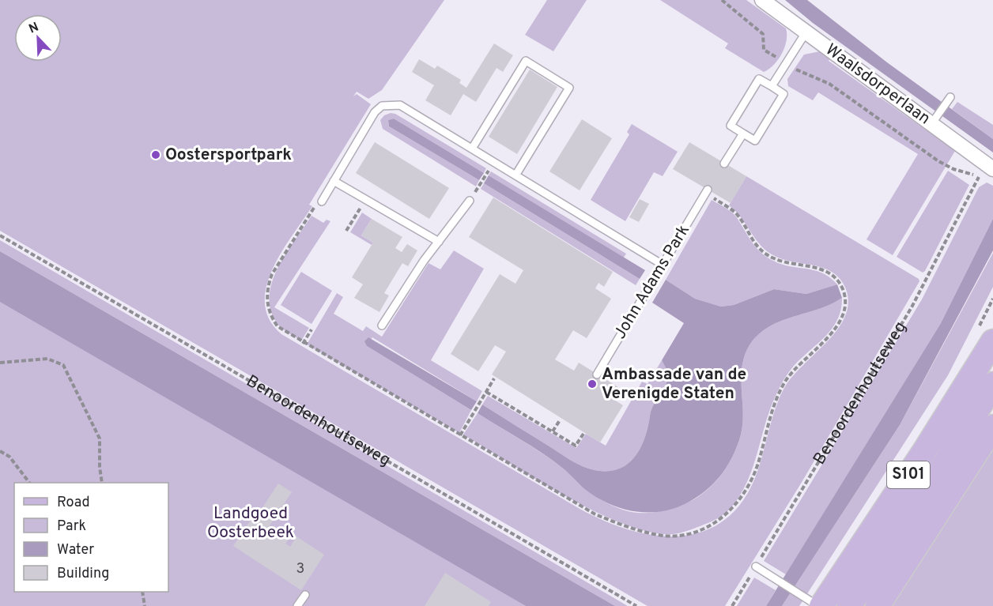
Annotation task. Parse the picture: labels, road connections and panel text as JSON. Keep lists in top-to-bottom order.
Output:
{
  "streets": {
    "main road": ["S101"],
    "street": ["Waalsdorperlaan"],
    "lane": ["John Adams Park"],
    "path": ["Benoordenhoutseweg"]
  },
  "parks": ["Landgoed Oosterbeek"],
  "places": ["Oostersportpark", "Ambassade van de Verenigde Staten"],
  "house_numbers": ["3"],
  "legend": [
    "Road",
    "Park",
    "Water",
    "Building"
  ],
  "north": "top left"
}
